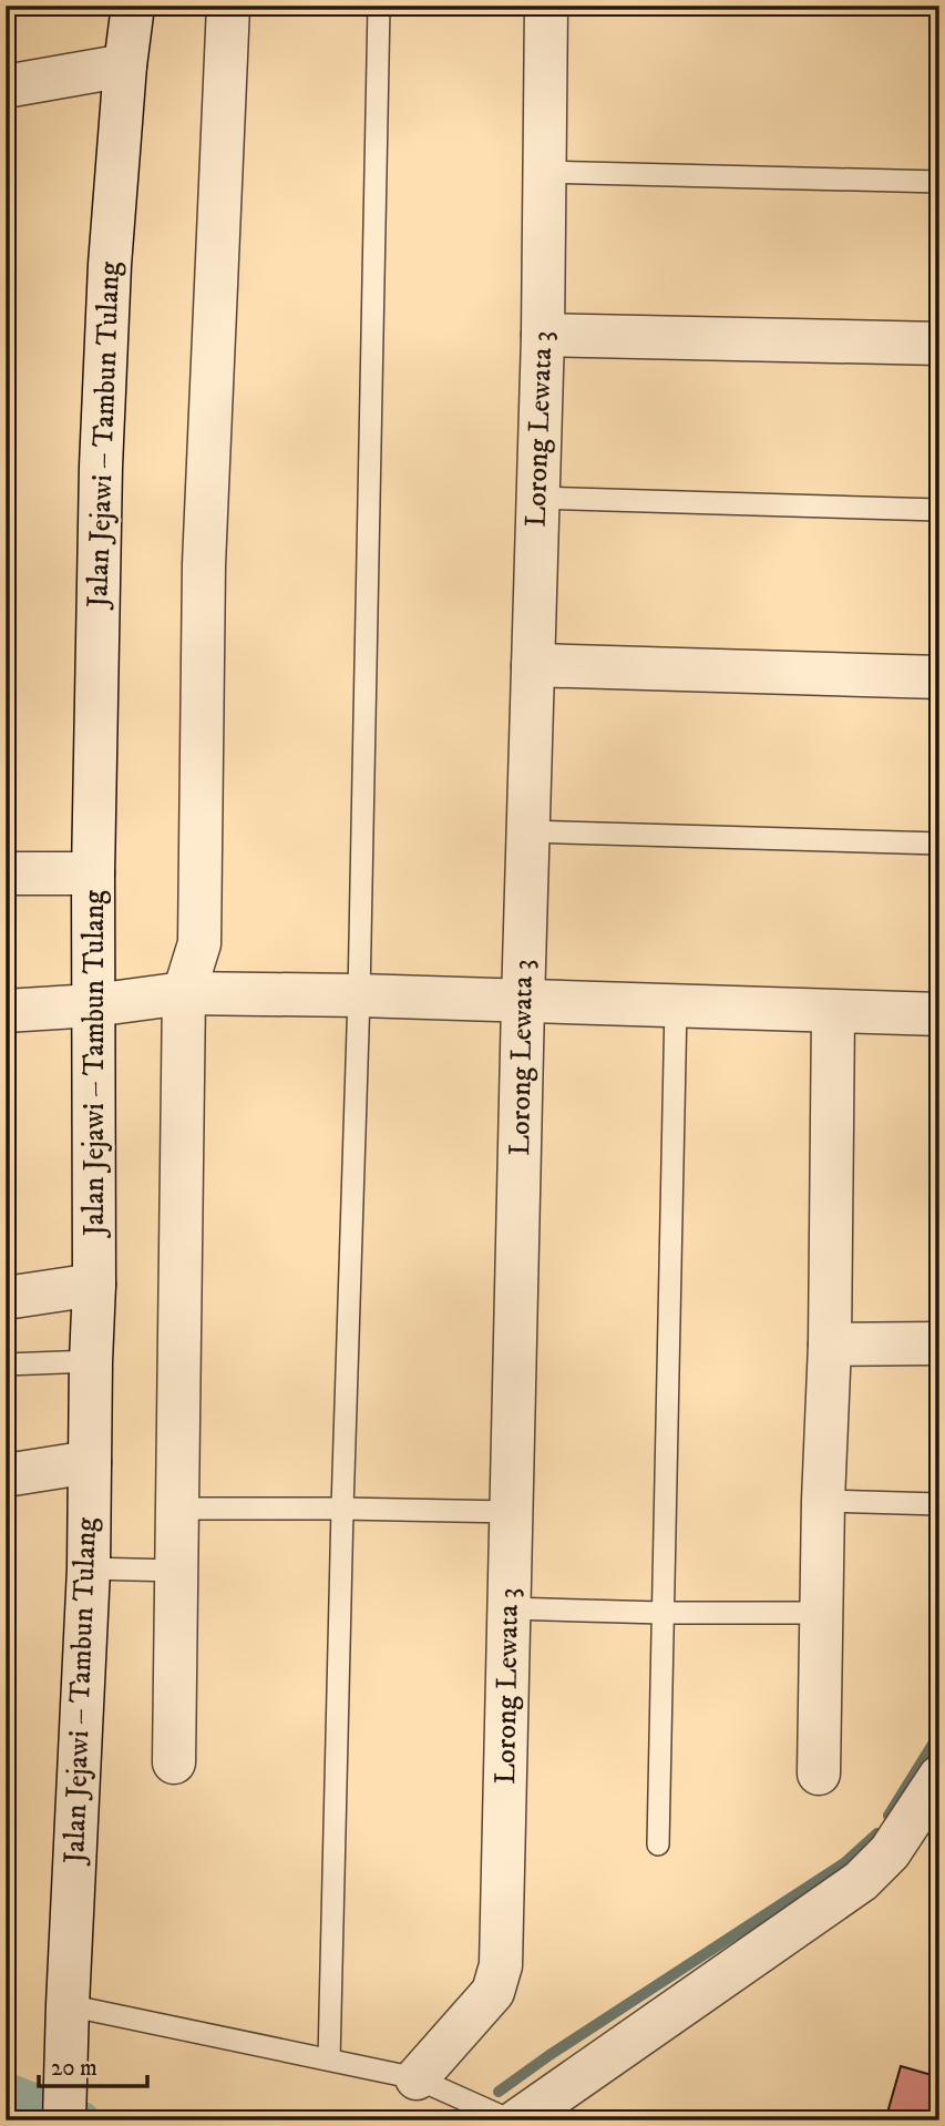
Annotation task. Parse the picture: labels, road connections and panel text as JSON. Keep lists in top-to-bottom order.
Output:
{
  "streets": {
    "street": ["Lorong Lewata 3", "Jalan Jejawi – Tambun Tulang"]
  },
  "scale_bar": "20 m"
}
